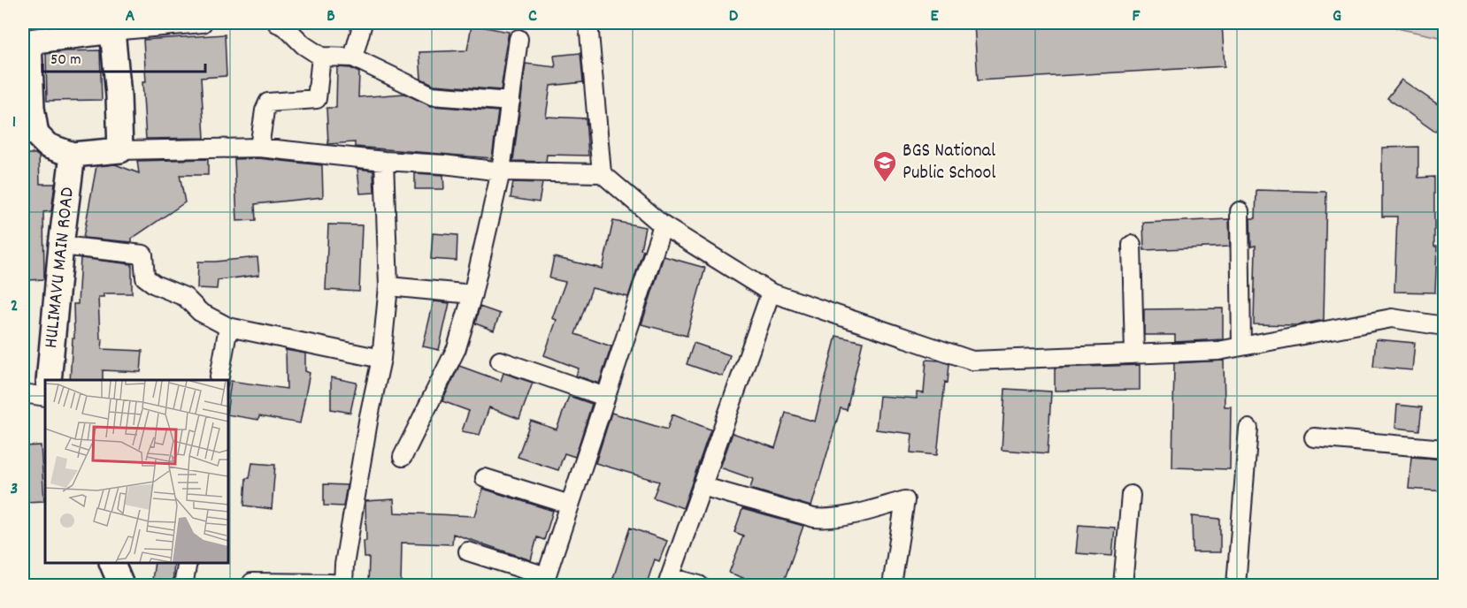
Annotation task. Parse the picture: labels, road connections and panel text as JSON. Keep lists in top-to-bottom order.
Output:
{
  "streets": {
    "street": ["HULIMAVU MAIN ROAD"]
  },
  "places": {
    "school or university": ["BGS National Public School"]
  },
  "scale_bar": "50 m",
  "grid": {
    "columns": [
      "A",
      "B",
      "C",
      "D",
      "E",
      "F",
      "G"
    ],
    "rows": ["1", "2", "3"]
  }
}
